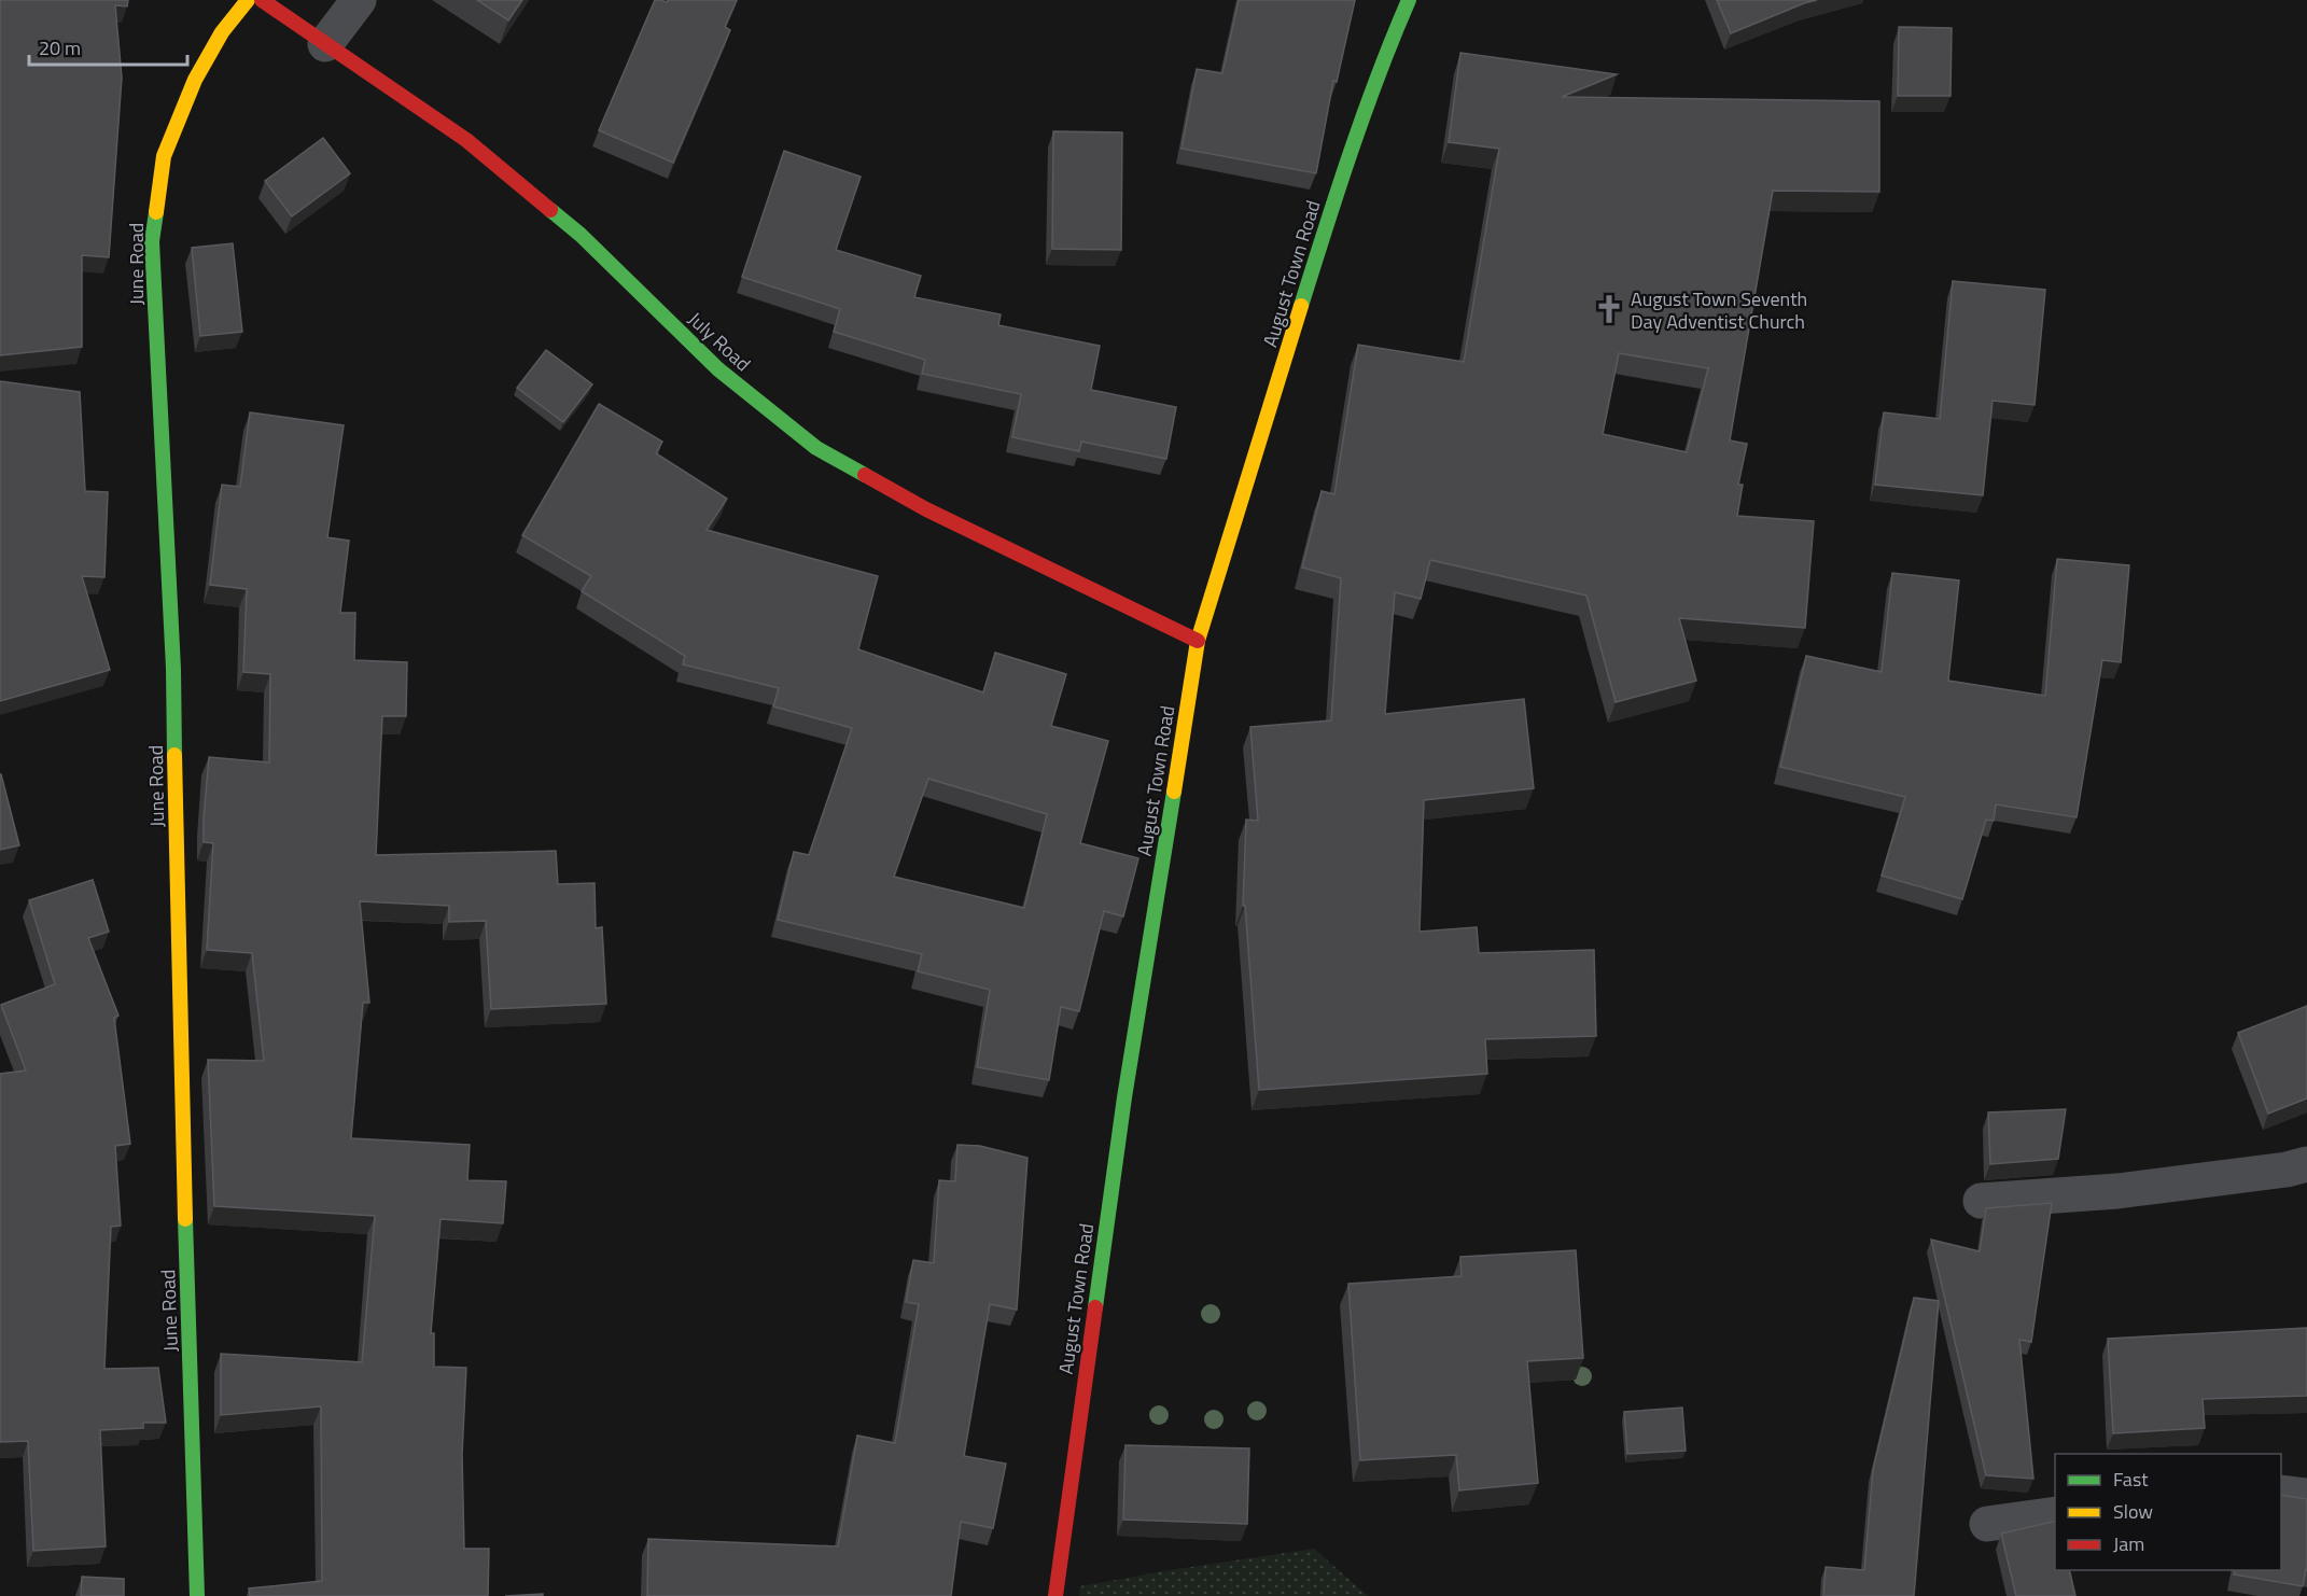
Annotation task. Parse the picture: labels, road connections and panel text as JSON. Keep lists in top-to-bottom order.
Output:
{
  "streets": {
    "street": ["June Road", "August Town Road", "July Road"]
  },
  "crossings": [
    ["August Town Road", "July Road"]
  ],
  "places": {
    "church": ["August Town Seventh Day Adventist Church"]
  },
  "legend": ["Fast", "Slow", "Jam"],
  "scale_bar": "20 m"
}
